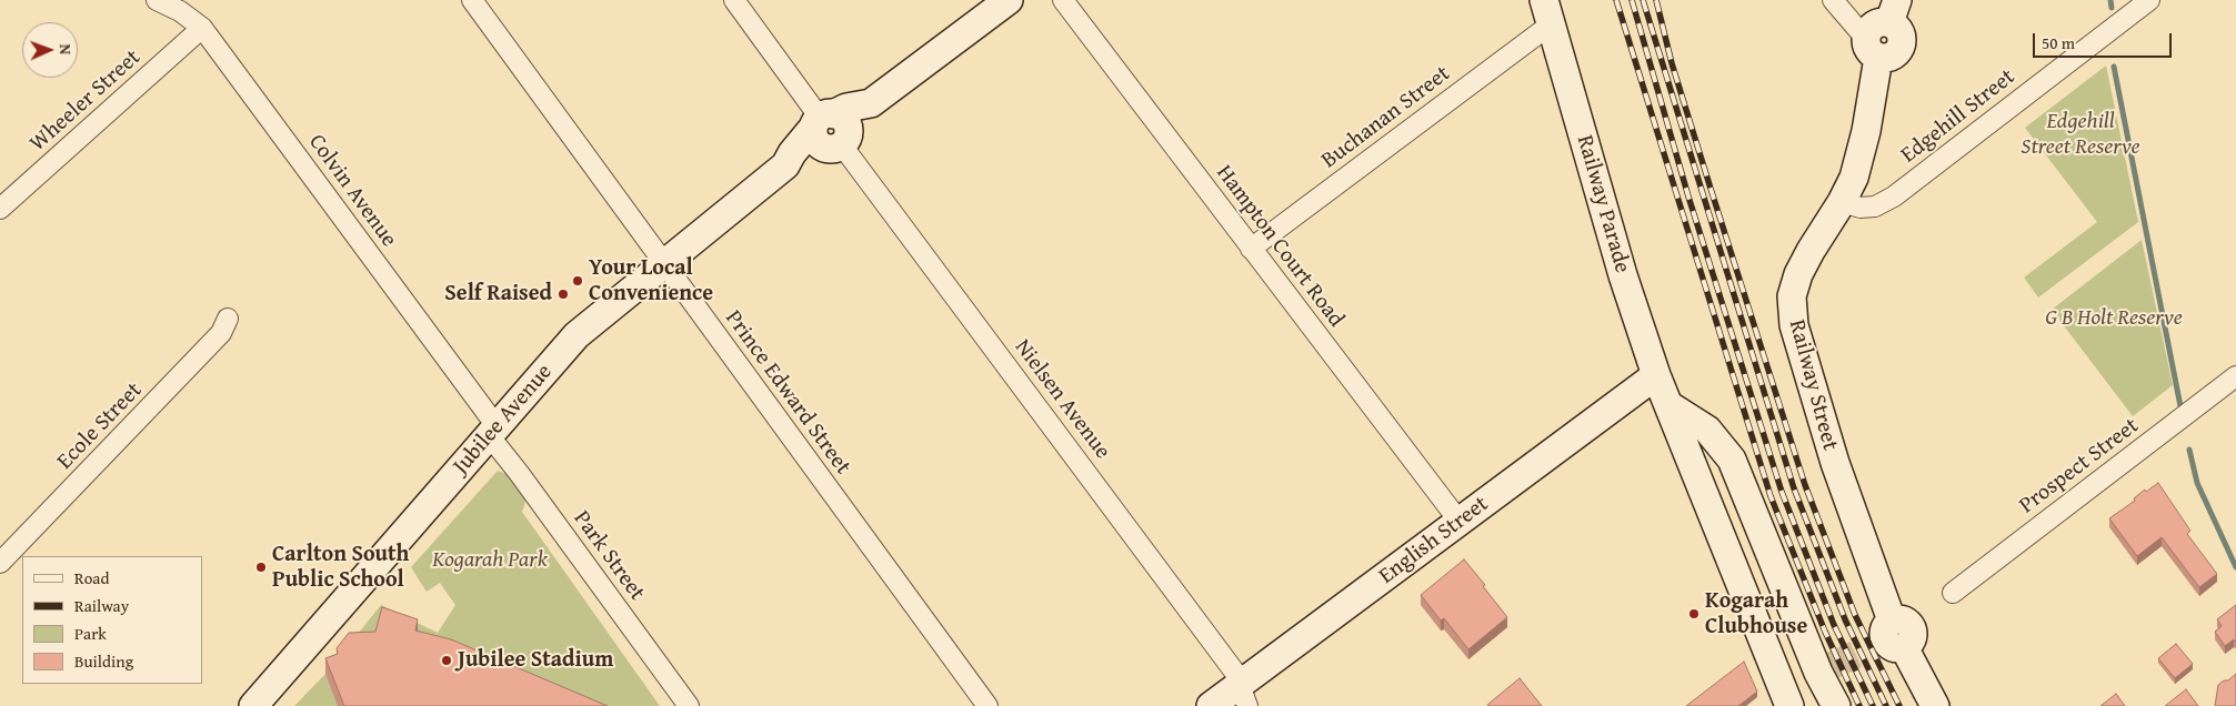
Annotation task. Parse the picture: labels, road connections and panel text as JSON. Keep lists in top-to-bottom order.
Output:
{
  "streets": {
    "main road": [
      "Railway Parade",
      "Railway Street",
      "Jubilee Avenue",
      "English Street"
    ],
    "street": [
      "Wheeler Street",
      "Edgehill Street",
      "Buchanan Street",
      "Colvin Avenue",
      "Hampton Court Road",
      "Prince Edward Street",
      "Nielsen Avenue",
      "Ecole Street",
      "Prospect Street",
      "Park Street"
    ]
  },
  "crossings": [
    ["Wheeler Street", "Colvin Avenue"],
    ["Edgehill Street", "Railway Street"],
    ["Buchanan Street", "Railway Parade"],
    ["Buchanan Street", "Hampton Court Road"],
    ["Colvin Avenue", "Jubilee Avenue"],
    ["Colvin Avenue", "Park Street"],
    ["Railway Parade", "English Street"],
    ["Hampton Court Road", "English Street"],
    ["Prince Edward Street", "Jubilee Avenue"],
    ["Nielsen Avenue", "Jubilee Avenue"],
    ["Nielsen Avenue", "English Street"],
    ["Jubilee Avenue", "Park Street"]
  ],
  "parks": ["Edgehill Street Reserve", "G B Holt Reserve", "Kogarah Park"],
  "places": [
    "Your Local Convenience",
    "Self Raised",
    "Carlton South Public School",
    "Kogarah Clubhouse",
    "Jubilee Stadium"
  ],
  "legend": [
    "Road",
    "Railway",
    "Park",
    "Building"
  ],
  "scale_bar": "50 m",
  "north": "right"
}
